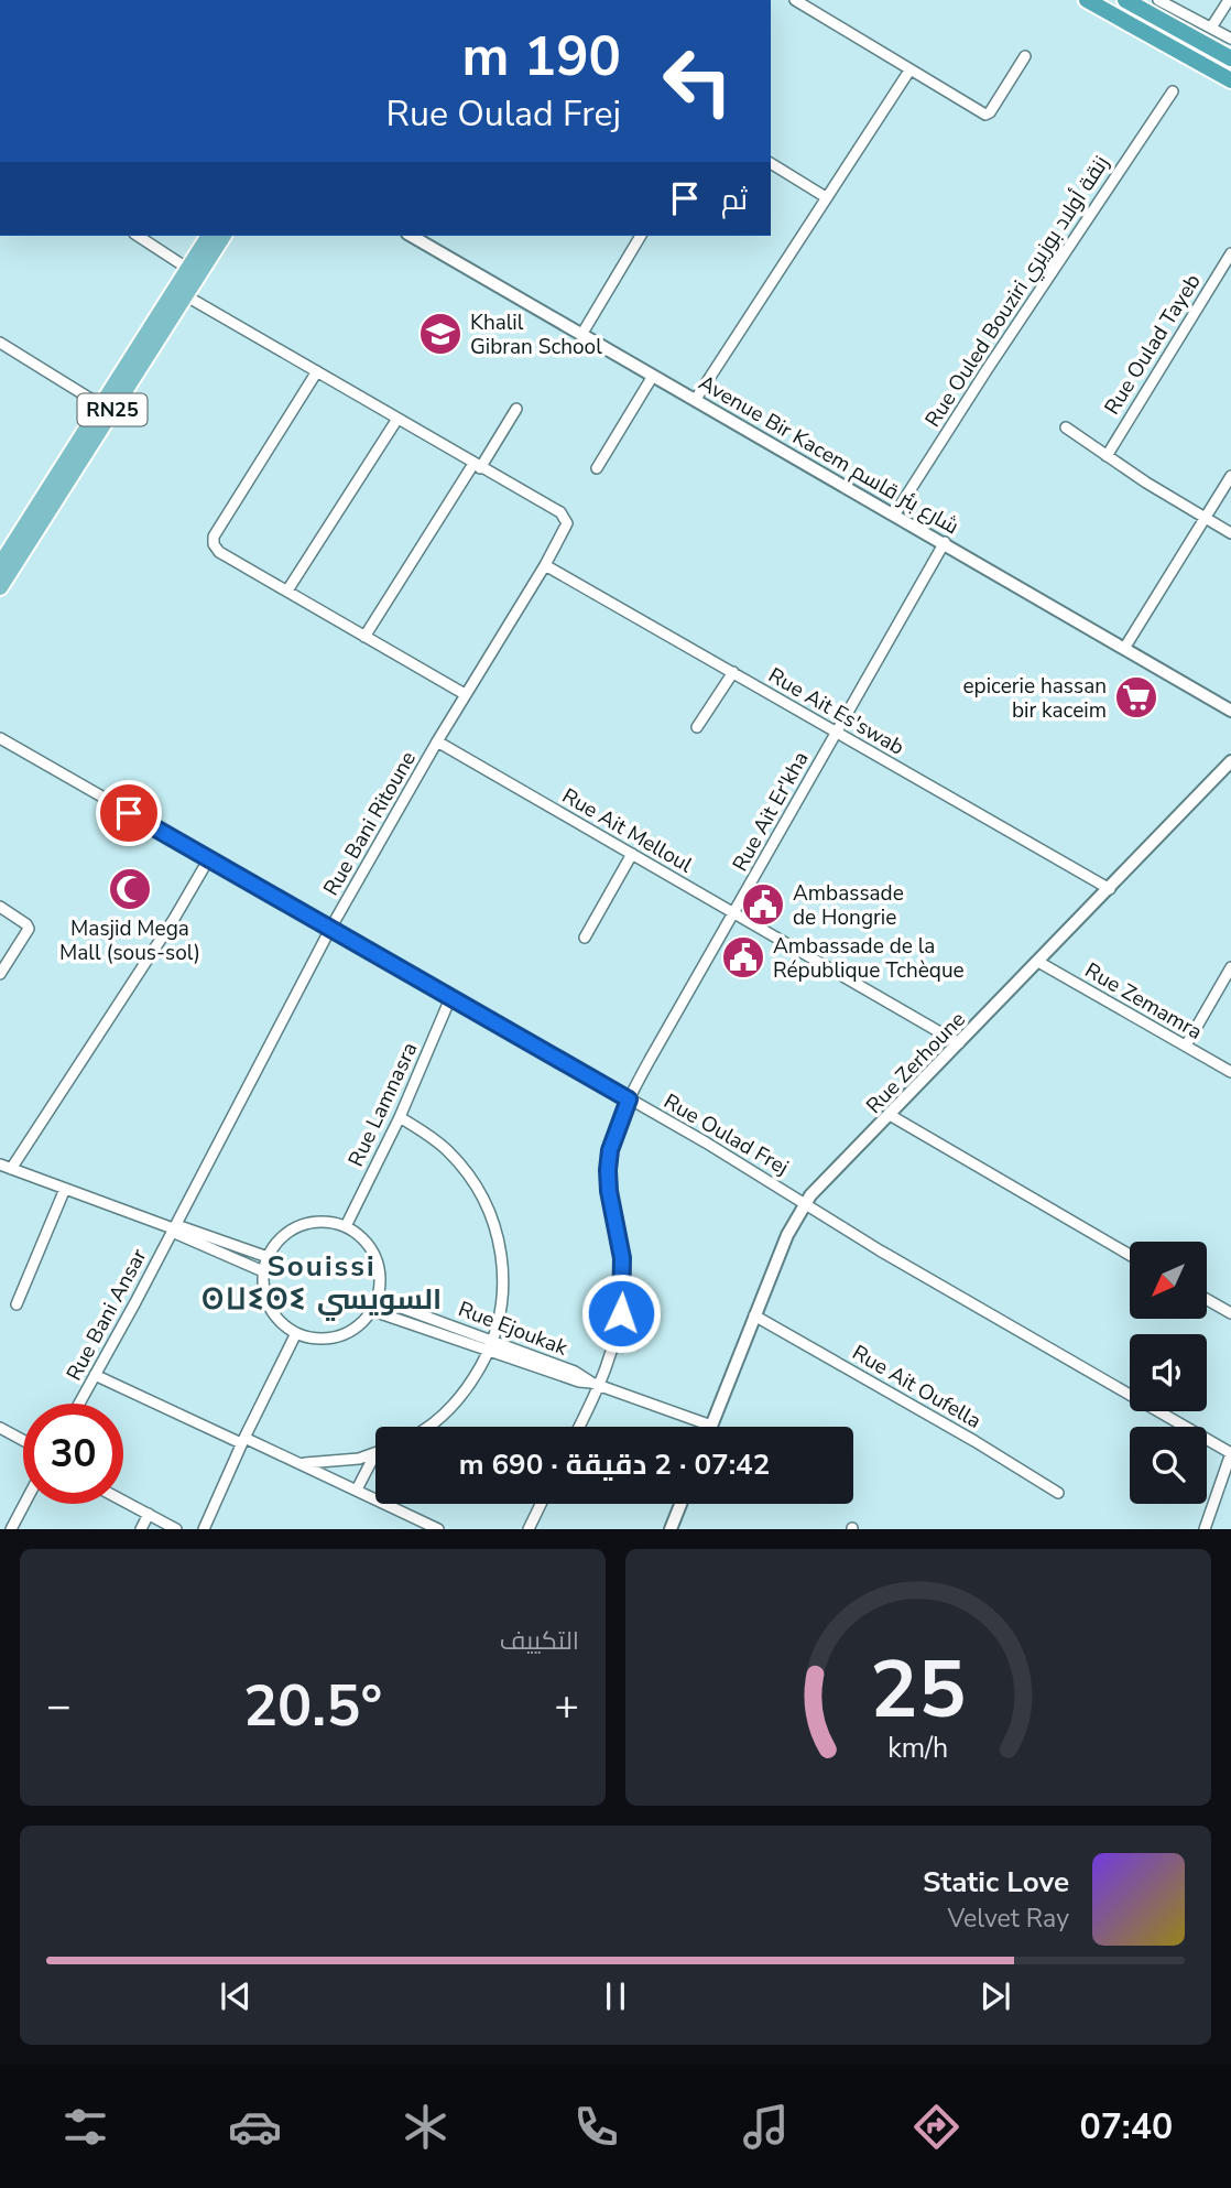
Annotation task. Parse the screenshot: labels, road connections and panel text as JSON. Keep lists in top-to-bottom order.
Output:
{
  "streets": {
    "main road": ["RN25"],
    "street": [
      "Rue Ouled Bouziri زنقة أولاد بوزيري",
      "Rue Oulad Tayeb",
      "Avenue Bir Kacem شارع بئر قاسم",
      "Rue Ait Es'swab",
      "Rue Ait Er'kha",
      "Rue Bani Ritoune",
      "Rue Ait Melloul",
      "Rue Zemamra",
      "Rue Zerhoune",
      "Rue Lamnasra",
      "Rue Oulad Frej",
      "Rue Bani Ansar",
      "Rue Ejoukak",
      "Rue Ait Oufella"
    ]
  },
  "crossings": [
    ["Rue Ouled Bouziri زنقة أولاد بوزيري", "Avenue Bir Kacem شارع بئر قاسم"],
    ["Avenue Bir Kacem شارع بئر قاسم", "Rue Ait Er'kha"],
    ["Rue Ait Es'swab", "Rue Ait Er'kha"],
    ["Rue Ait Es'swab", "Rue Bani Ritoune"],
    ["Rue Ait Es'swab", "Rue Zerhoune"],
    ["Rue Ait Er'kha", "Rue Ait Melloul"],
    ["Rue Ait Er'kha", "Rue Oulad Frej"],
    ["Rue Ait Er'kha", "Rue Ejoukak"],
    ["Rue Bani Ritoune", "Rue Ait Melloul"],
    ["Rue Bani Ritoune", "Rue Oulad Frej"],
    ["Rue Bani Ritoune", "Rue Bani Ansar"],
    ["Rue Ait Melloul", "Rue Zerhoune"],
    ["Rue Zemamra", "Rue Zerhoune"],
    ["Rue Zerhoune", "Rue Oulad Frej"],
    ["Rue Zerhoune", "Rue Ejoukak"],
    ["Rue Zerhoune", "Rue Ait Oufella"],
    ["Rue Lamnasra", "Rue Oulad Frej"],
    ["Rue Lamnasra", "Rue Ejoukak"]
  ],
  "districts": ["Souissi ⵙⵡⵉⵙⵉ السويسي"],
  "places": {
    "school or university": ["Khalil Gibran School"],
    "supermarket": ["epicerie hassan bir kaceim"],
    "mosque": ["Masjid Mega Mall (sous-sol)"],
    "public building": ["Ambassade de Hongrie", "Ambassade de la République Tchèque"]
  },
  "north": "bottom left",
  "page": {
    "turn": ["190 m", "Rue Oulad Frej"],
    "then": "ثم",
    "limit": "30",
    "trip": "07:42 · 2 دقيقة · 690 m",
    "tile": "التكييف",
    "heat": ["−", "20.5°", "+"],
    "song": ["Static Love", "Velvet Ray"],
    "tabs": "07:40",
    "gauge": ["25", "km/h"]
  }
}
